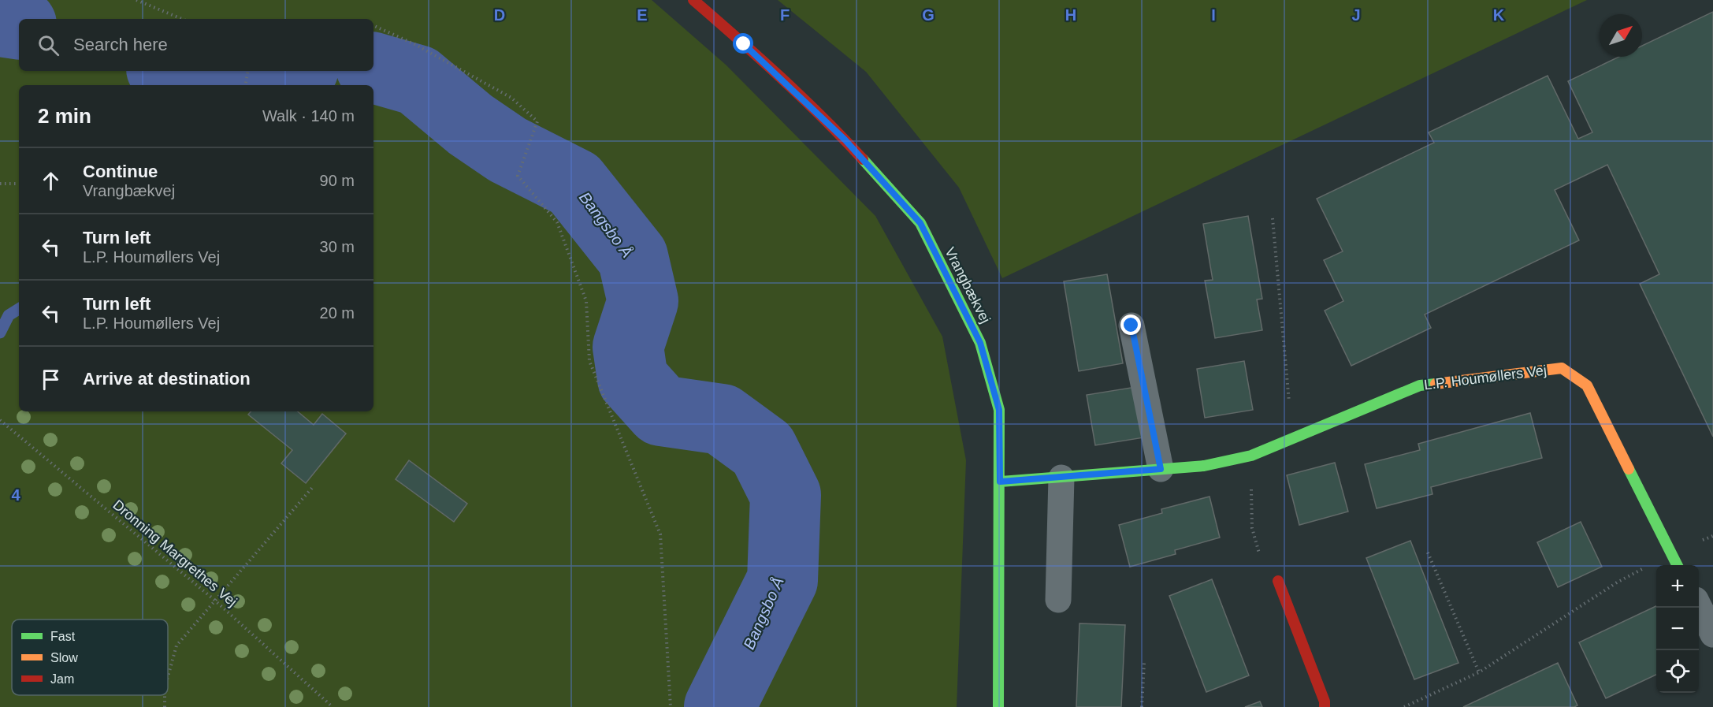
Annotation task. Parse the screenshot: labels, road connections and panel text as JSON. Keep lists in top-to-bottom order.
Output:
{
  "streets": {
    "street": ["Vrangbækvej", "L.P. Houmøllers Vej"],
    "path": ["Dronning Margrethes Vej"]
  },
  "crossings": [
    ["Vrangbækvej", "L.P. Houmøllers Vej"]
  ],
  "water": ["Bangsbo Å"],
  "legend": ["Fast", "Slow", "Jam"],
  "north": "top right",
  "page": {
    "search": "Search here",
    "heading": ["2 min", "Walk · 140 m"],
    "list": [
      ["Continue", "Vrangbækvej", "90 m"],
      ["Turn left", "L.P. Houmøllers Vej", "30 m"],
      ["Turn left", "L.P. Houmøllers Vej", "20 m"],
      "Arrive at destination"
    ],
    "map_buttons": ["+", "−"]
  },
  "grid": {
    "columns": [
      "D",
      "E",
      "F",
      "G",
      "H",
      "I",
      "J",
      "K"
    ],
    "rows": ["4"]
  }
}
